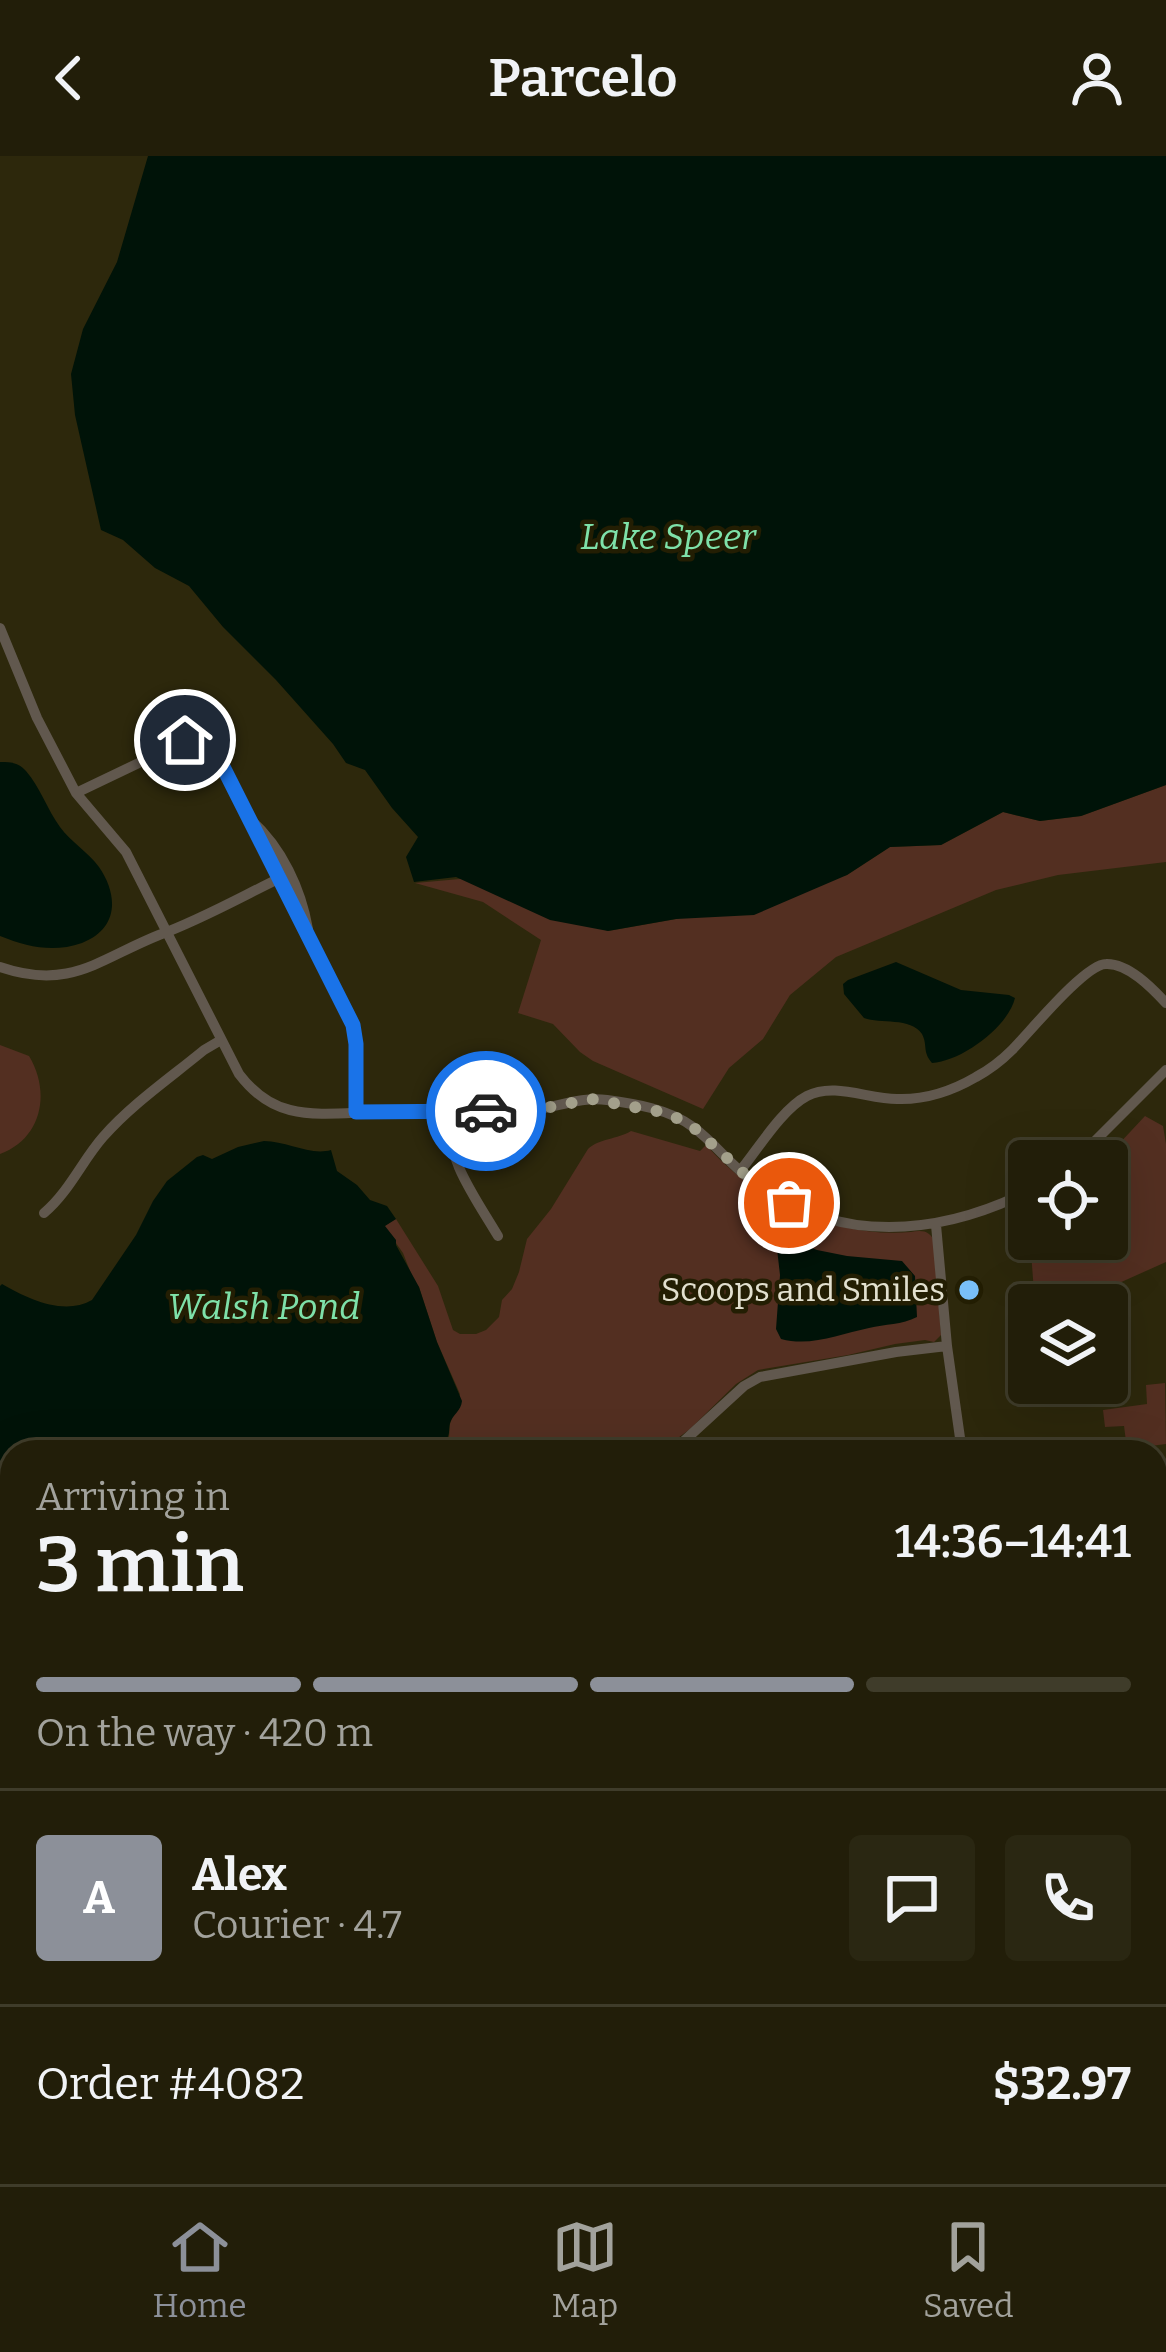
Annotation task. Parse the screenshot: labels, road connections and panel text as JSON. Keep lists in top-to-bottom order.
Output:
{
  "water": ["Lake Speer", "Walsh Pond"],
  "places": ["Scoops and Smiles"],
  "page": {
    "header": "Parcelo",
    "heading": ["3 min", "Arriving in", "14:36–14:41"],
    "panel": [
      "Alex",
      "Courier · 4.7",
      "Order #4082",
      "$32.97"
    ],
    "bar": "On the way · 420 m",
    "round": "A",
    "tabs": ["Home", "Map", "Saved"]
  }
}
